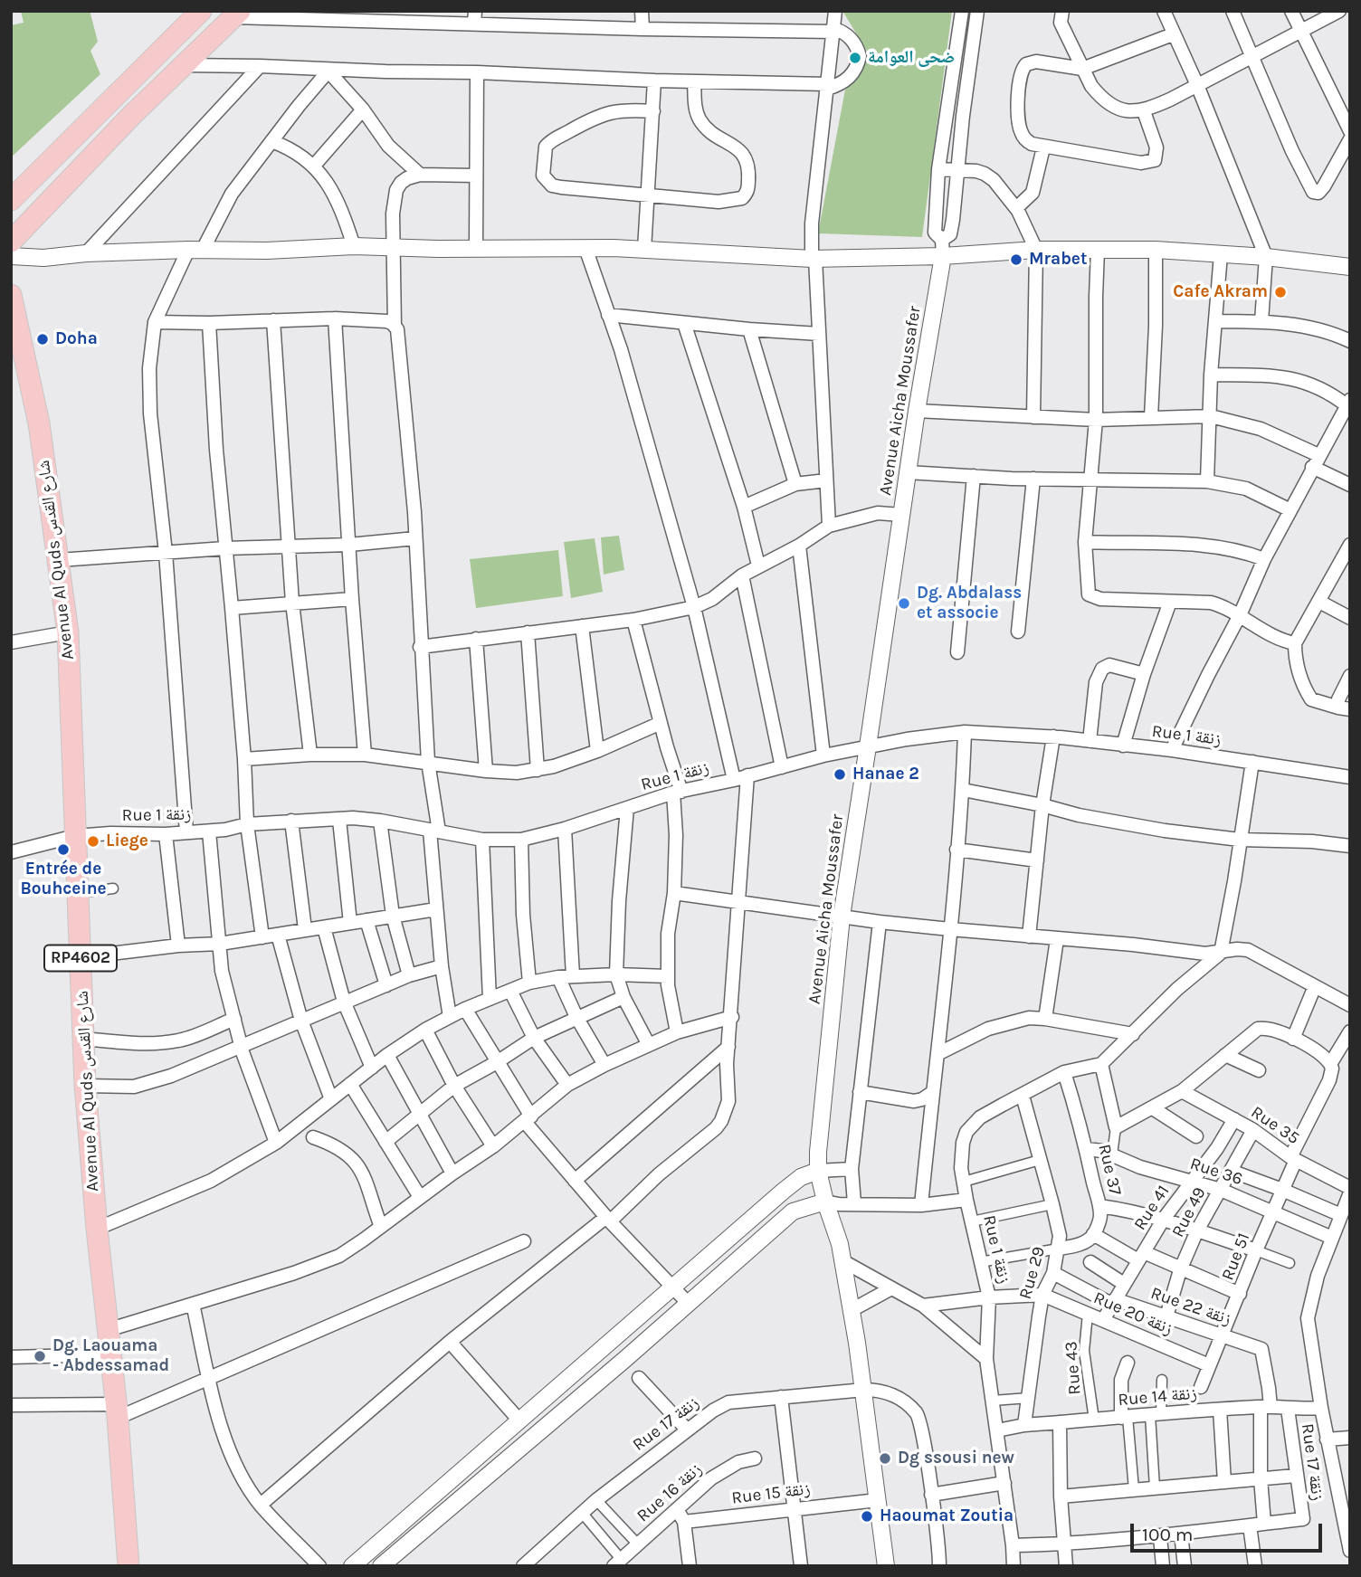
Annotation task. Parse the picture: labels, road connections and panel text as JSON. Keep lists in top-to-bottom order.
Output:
{
  "streets": {
    "main road": ["Avenue Al Quds شارع القدس", "RP4602"],
    "street": [
      "Avenue Aicha Moussafer",
      "Rue 1 زنقة",
      "Rue 35",
      "Rue 37",
      "Rue 36",
      "Rue 41",
      "Rue 49",
      "Rue 51",
      "Rue 29",
      "Rue 22 زنقة",
      "Rue 20 زنقة",
      "Rue 43",
      "Rue 14 زنقة",
      "Rue 17 زنقة",
      "Rue 16 زنقة",
      "Rue 15 زنقة"
    ]
  },
  "crossings": [
    ["Avenue Aicha Moussafer", "Rue 1 زنقة"],
    ["Avenue Aicha Moussafer", "Rue 17 زنقة"],
    ["Avenue Aicha Moussafer", "Rue 15 زنقة"],
    ["Avenue Al Quds شارع القدس", "Rue 1 زنقة"],
    ["Rue 1 زنقة", "Rue 37"],
    ["Rue 1 زنقة", "Rue 29"],
    ["Rue 1 زنقة", "Rue 14 زنقة"],
    ["Rue 35", "Rue 41"],
    ["Rue 35", "Rue 49"],
    ["Rue 35", "Rue 51"],
    ["Rue 37", "Rue 36"],
    ["Rue 36", "Rue 41"],
    ["Rue 36", "Rue 49"],
    ["Rue 36", "Rue 51"],
    ["Rue 41", "Rue 22 زنقة"],
    ["Rue 41", "Rue 20 زنقة"],
    ["Rue 49", "Rue 22 زنقة"],
    ["Rue 51", "Rue 22 زنقة"],
    ["Rue 51", "Rue 20 زنقة"],
    ["Rue 29", "Rue 22 زنقة"],
    ["Rue 29", "Rue 20 زنقة"],
    ["Rue 29", "Rue 14 زنقة"],
    ["Rue 22 زنقة", "Rue 14 زنقة"],
    ["Rue 20 زنقة", "Rue 43"],
    ["Rue 43", "Rue 14 زنقة"],
    ["Rue 14 زنقة", "Rue 17 زنقة"]
  ],
  "places": [
    "ضحى العوامة",
    "Mrabet",
    "Cafe Akram",
    "Doha",
    "Dg. Abdalass et associe",
    "Hanae 2",
    "Liege",
    "Entrée de Bouhceine",
    "Dg. Laouama - Abdessamad",
    "Dg ssousi new",
    "Haoumat Zoutia"
  ],
  "scale_bar": "100 m"
}
